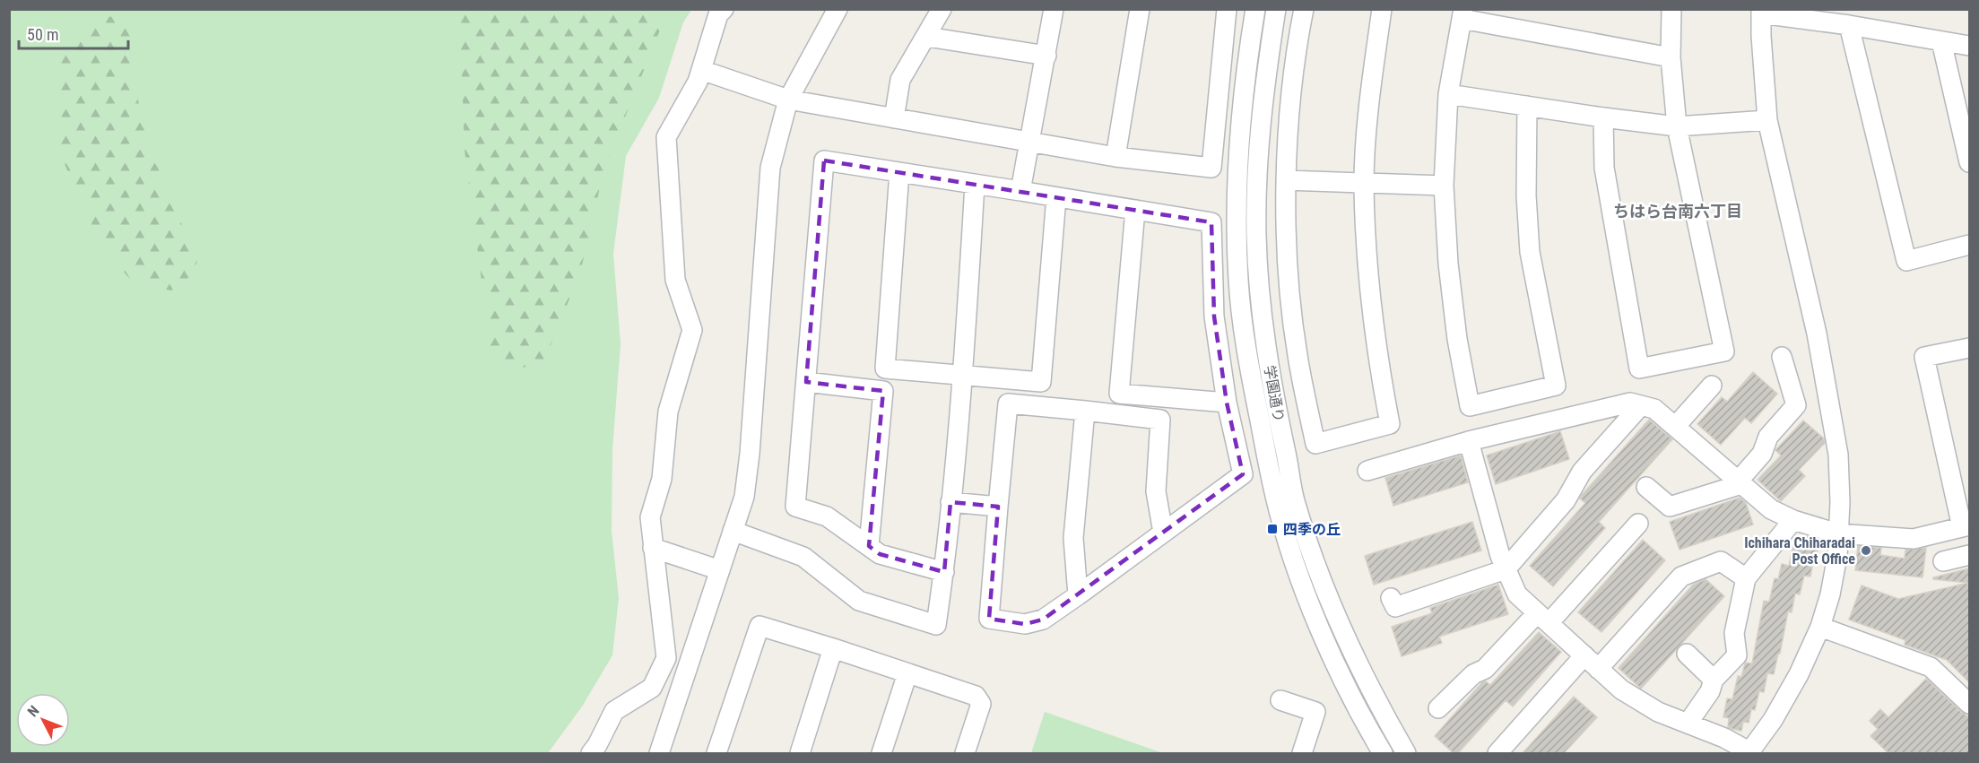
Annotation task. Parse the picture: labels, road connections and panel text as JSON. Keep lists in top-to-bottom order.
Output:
{
  "streets": {
    "street": ["学園通り"]
  },
  "districts": ["ちはら台南六丁目"],
  "places": {
    "transit": ["四季の丘"],
    "other": ["Ichihara Chiharadai Post Office"]
  },
  "scale_bar": "50 m",
  "north": "top left"
}
